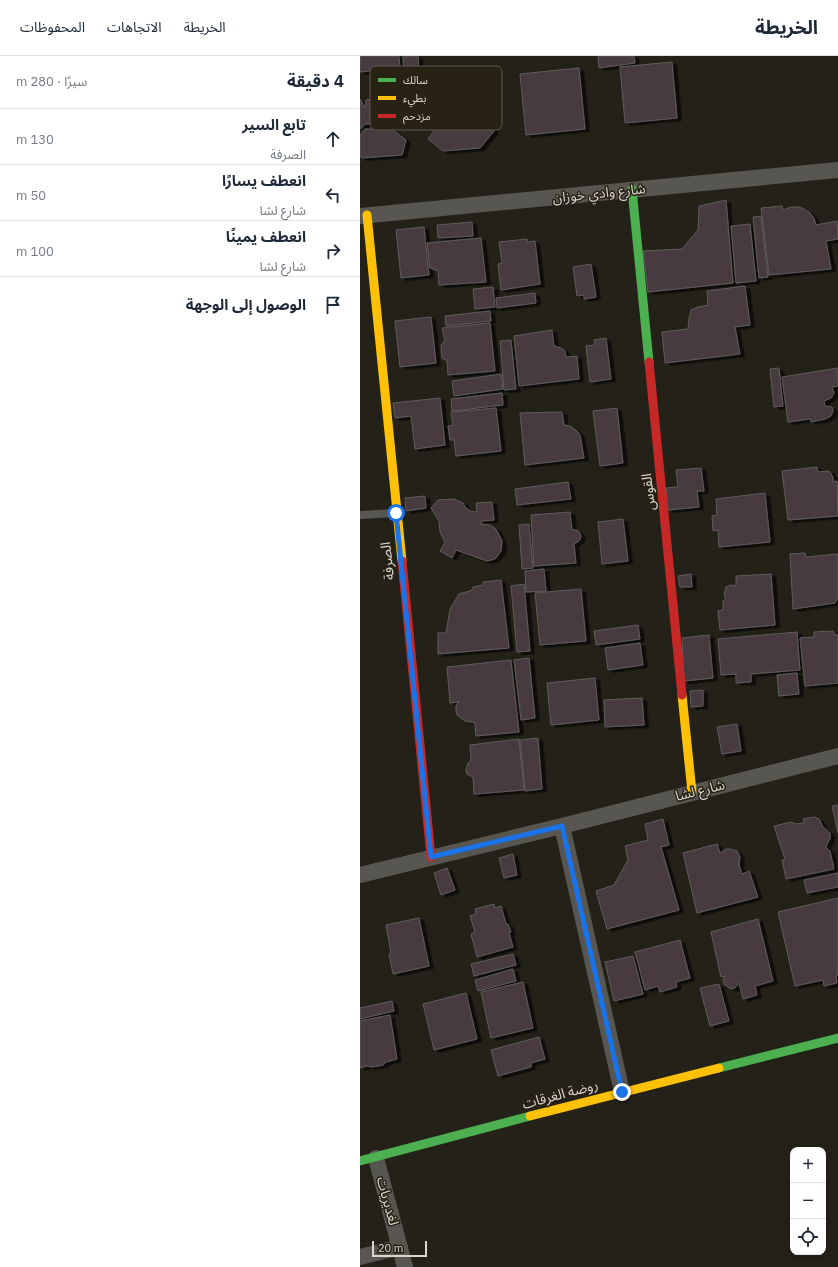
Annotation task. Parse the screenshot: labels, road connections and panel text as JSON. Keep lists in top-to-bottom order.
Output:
{
  "streets": {
    "street": [
      "شارع وادي خوزان",
      "القوس",
      "الصرفة",
      "شارع لشا",
      "روضة الغرقات",
      "لغديريات"
    ]
  },
  "crossings": [
    ["شارع وادي خوزان", "القوس"],
    ["شارع وادي خوزان", "الصرفة"],
    ["القوس", "شارع لشا"],
    ["الصرفة", "شارع لشا"],
    ["روضة الغرقات", "لغديريات"]
  ],
  "legend": ["سالك", "بطيء", "مزدحم"],
  "scale_bar": "20 m",
  "page": {
    "header": "الخريطة",
    "nav": ["الخريطة", "الاتجاهات", "المحفوظات"],
    "heading": ["4 دقيقة", "سيرًا · 280 m"],
    "list": [
      ["تابع السير", "الصرفة", "130 m"],
      ["انعطف يسارًا", "شارع لشا", "50 m"],
      ["انعطف يمينًا", "شارع لشا", "100 m"],
      "الوصول إلى الوجهة"
    ],
    "map_buttons": ["+", "−"],
    "scale": "20 m"
  }
}
